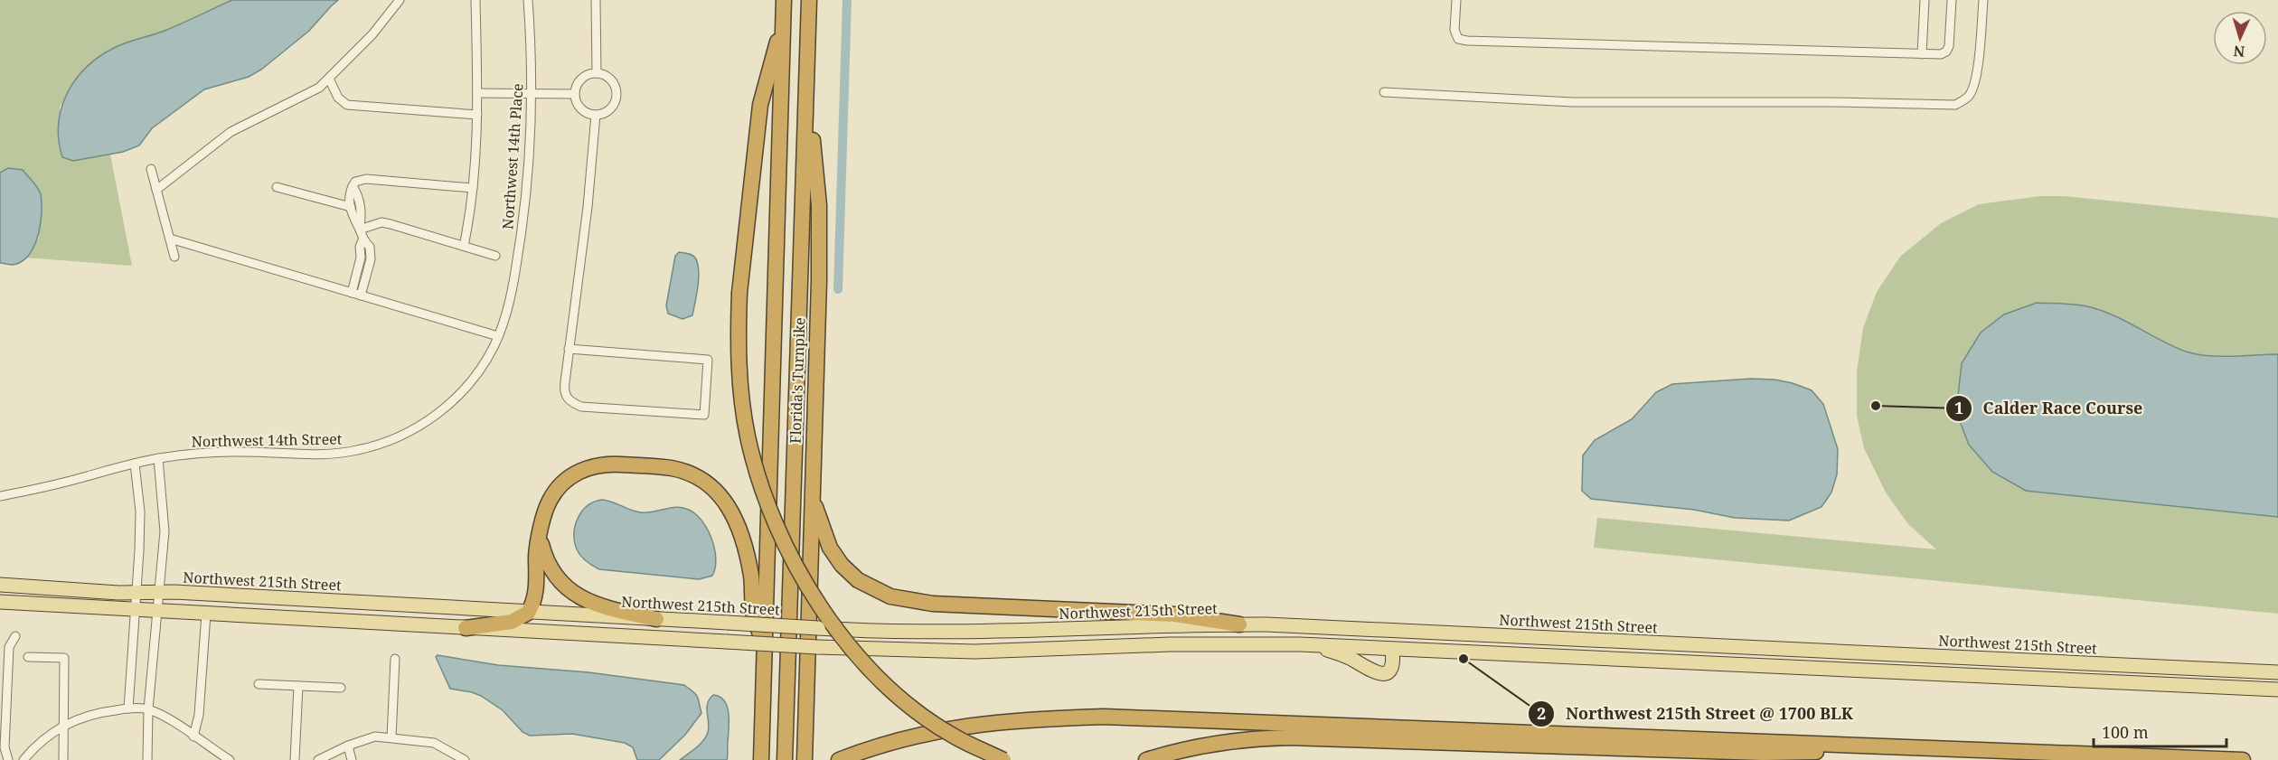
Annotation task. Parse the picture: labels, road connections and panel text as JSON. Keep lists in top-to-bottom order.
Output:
{
  "streets": {
    "highway": ["Florida's Turnpike"],
    "main road": ["Northwest 215th Street"],
    "street": ["Northwest 14th Place", "Northwest 14th Street"]
  },
  "crossings": [
    ["Northwest 14th Place", "Northwest 14th Street"]
  ],
  "places": ["Calder Race Course", "Northwest 215th Street @ 1700 BLK"],
  "scale_bar": "100 m",
  "north": "bottom"
}
